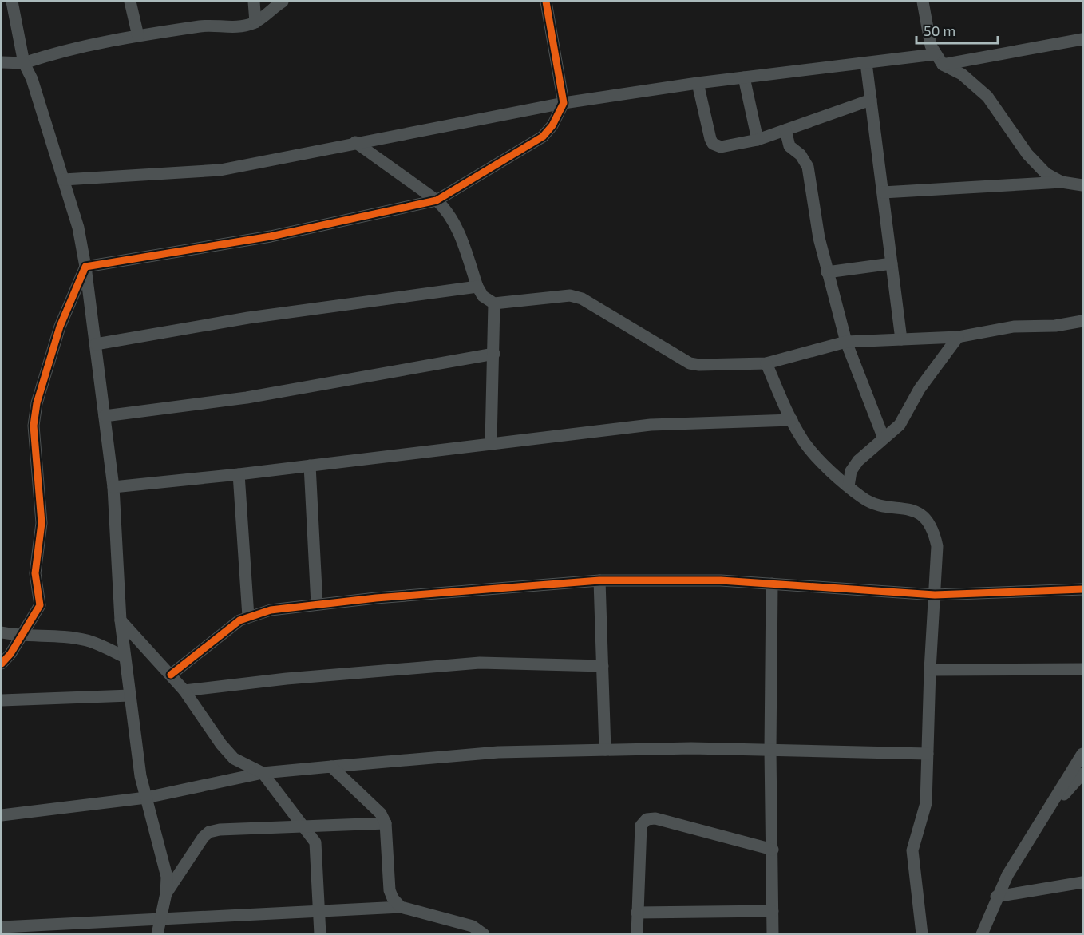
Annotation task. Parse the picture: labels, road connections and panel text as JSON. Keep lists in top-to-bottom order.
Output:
{
  "scale_bar": "50 m"
}
